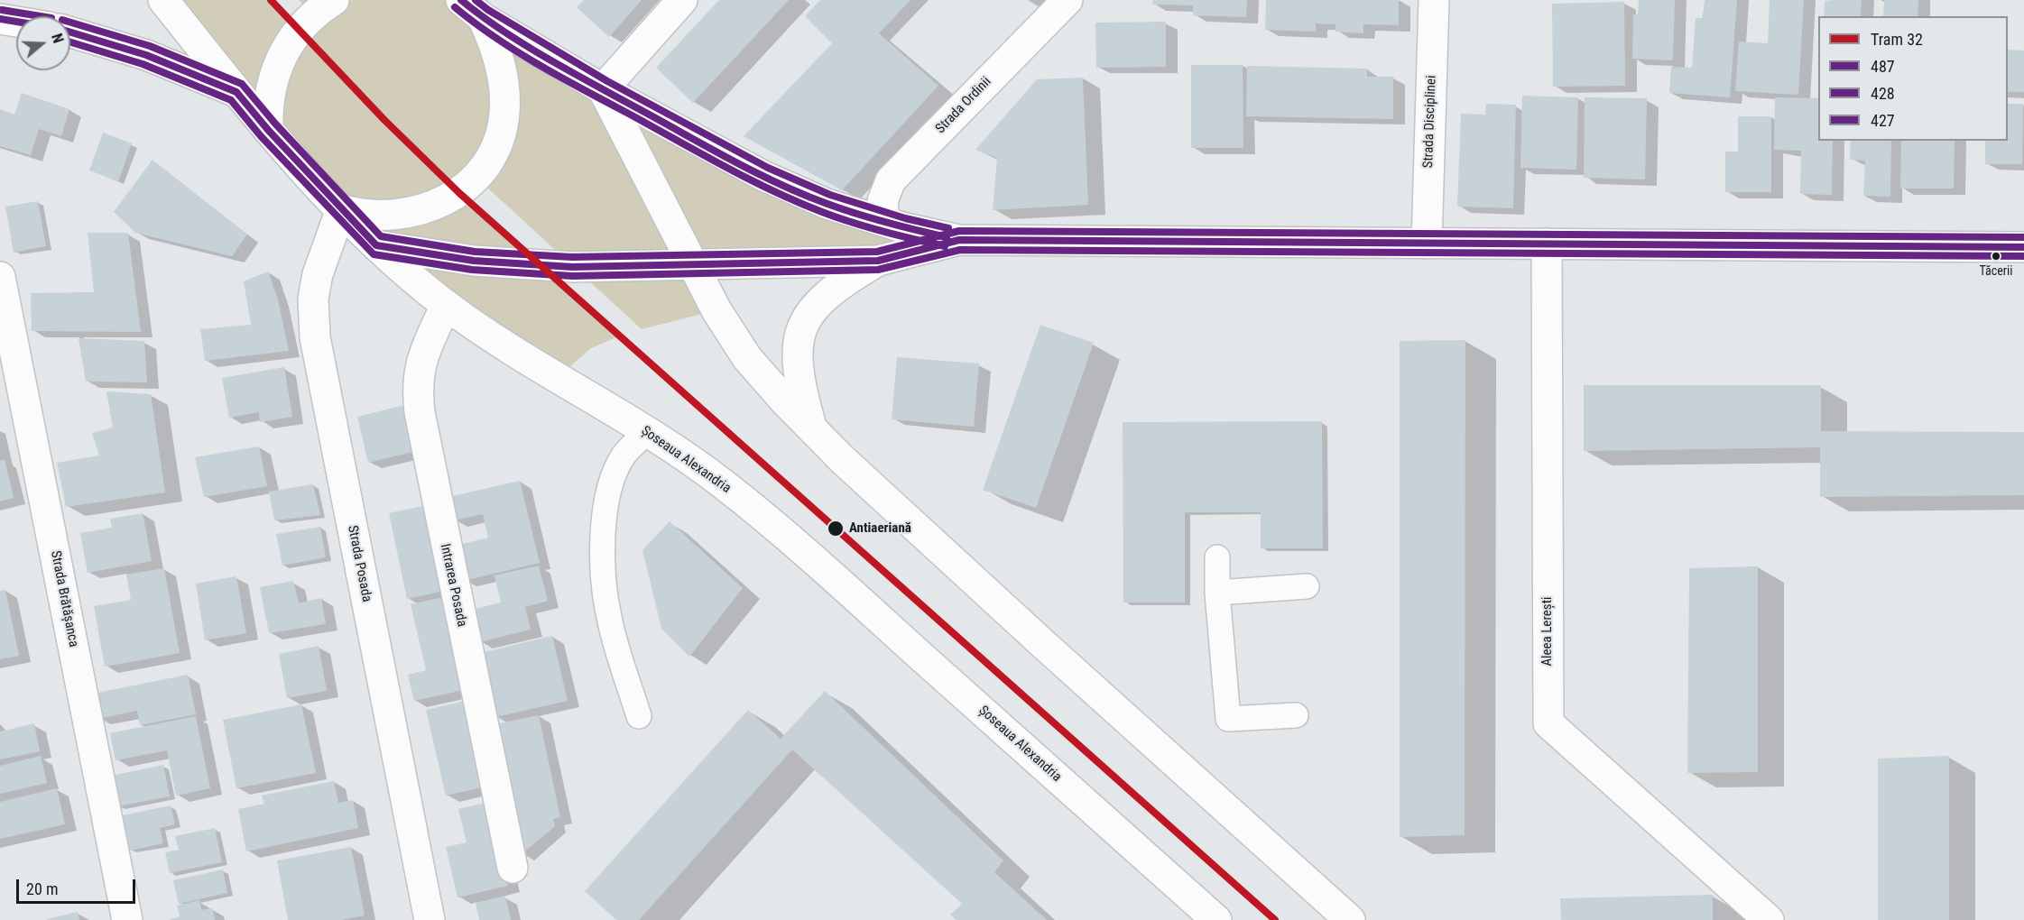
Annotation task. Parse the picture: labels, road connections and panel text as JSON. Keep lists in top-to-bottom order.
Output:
{
  "streets": {
    "main road": [
      "Strada Ordinii",
      "Strada Disciplinei",
      "Șoseaua Alexandria",
      "Strada Posada",
      "Intrarea Posada",
      "Strada Brătășanca",
      "Aleea Lerești"
    ]
  },
  "crossings": [
    ["Șoseaua Alexandria", "Strada Posada"],
    ["Șoseaua Alexandria", "Intrarea Posada"]
  ],
  "places": ["Tăcerii", "Antiaeriană"],
  "lines": [
    "tram line 32",
    "transit line 487",
    "transit line 427",
    "transit line 428"
  ],
  "legend": [
    "Tram 32",
    "487",
    "428",
    "427"
  ],
  "scale_bar": "20 m",
  "north": "right"
}
